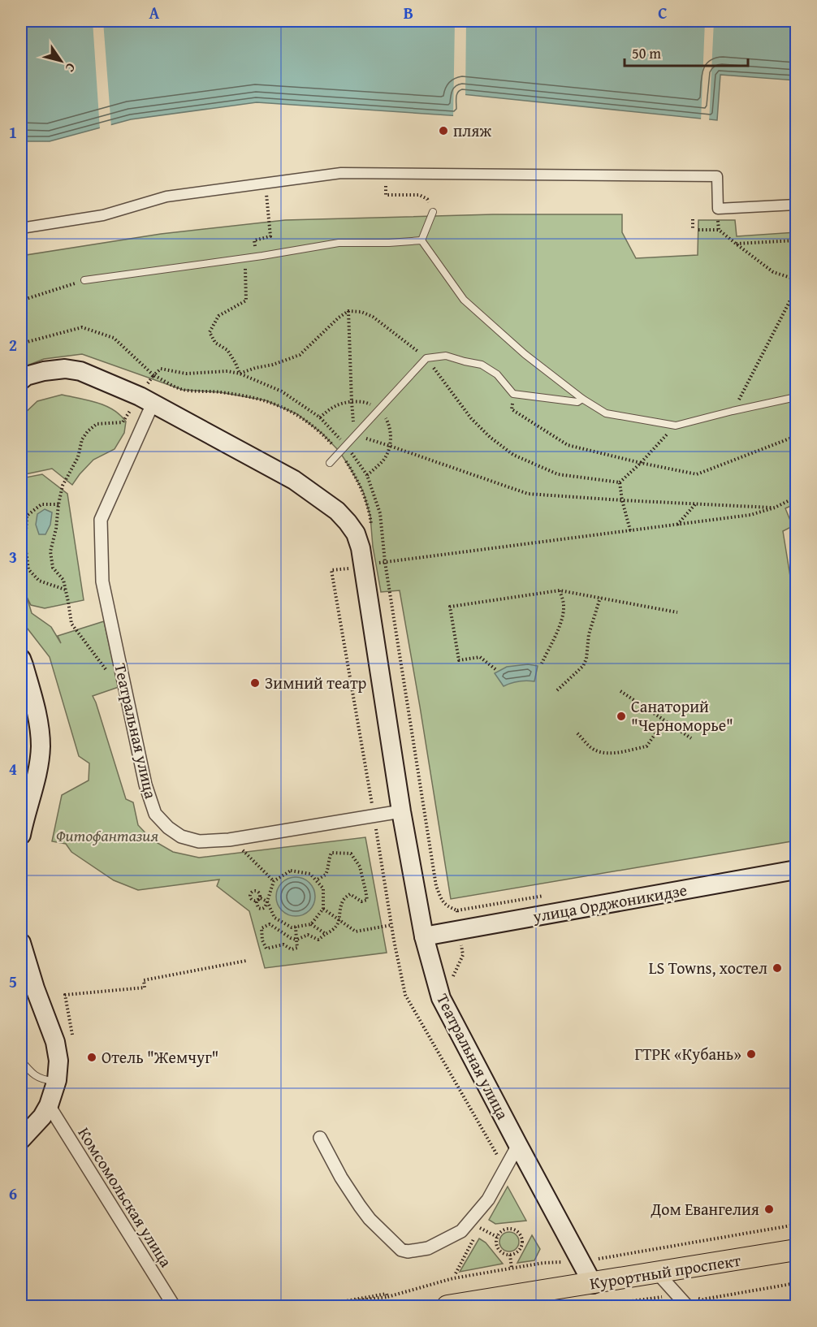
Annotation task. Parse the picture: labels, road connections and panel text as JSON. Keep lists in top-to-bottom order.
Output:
{
  "streets": {
    "main road": ["Театральная улица", "улица Орджоникидзе", "Курортный проспект"],
    "street": ["Комсомольская улица"]
  },
  "crossings": [
    ["Театральная улица", "улица Орджоникидзе"],
    ["Театральная улица", "Курортный проспект"]
  ],
  "parks": ["Фитофантазия"],
  "places": [
    "пляж",
    "Зимний театр",
    "Санаторий \"Черноморье\"",
    "LS Towns, хостел",
    "ГТРК «Кубань»",
    "Отель \"Жемчуг\"",
    "Дом Евангелия"
  ],
  "scale_bar": "50 m",
  "north": "bottom right",
  "grid": {
    "columns": ["A", "B", "C"],
    "rows": [
      "1",
      "2",
      "3",
      "4",
      "5",
      "6"
    ]
  }
}
